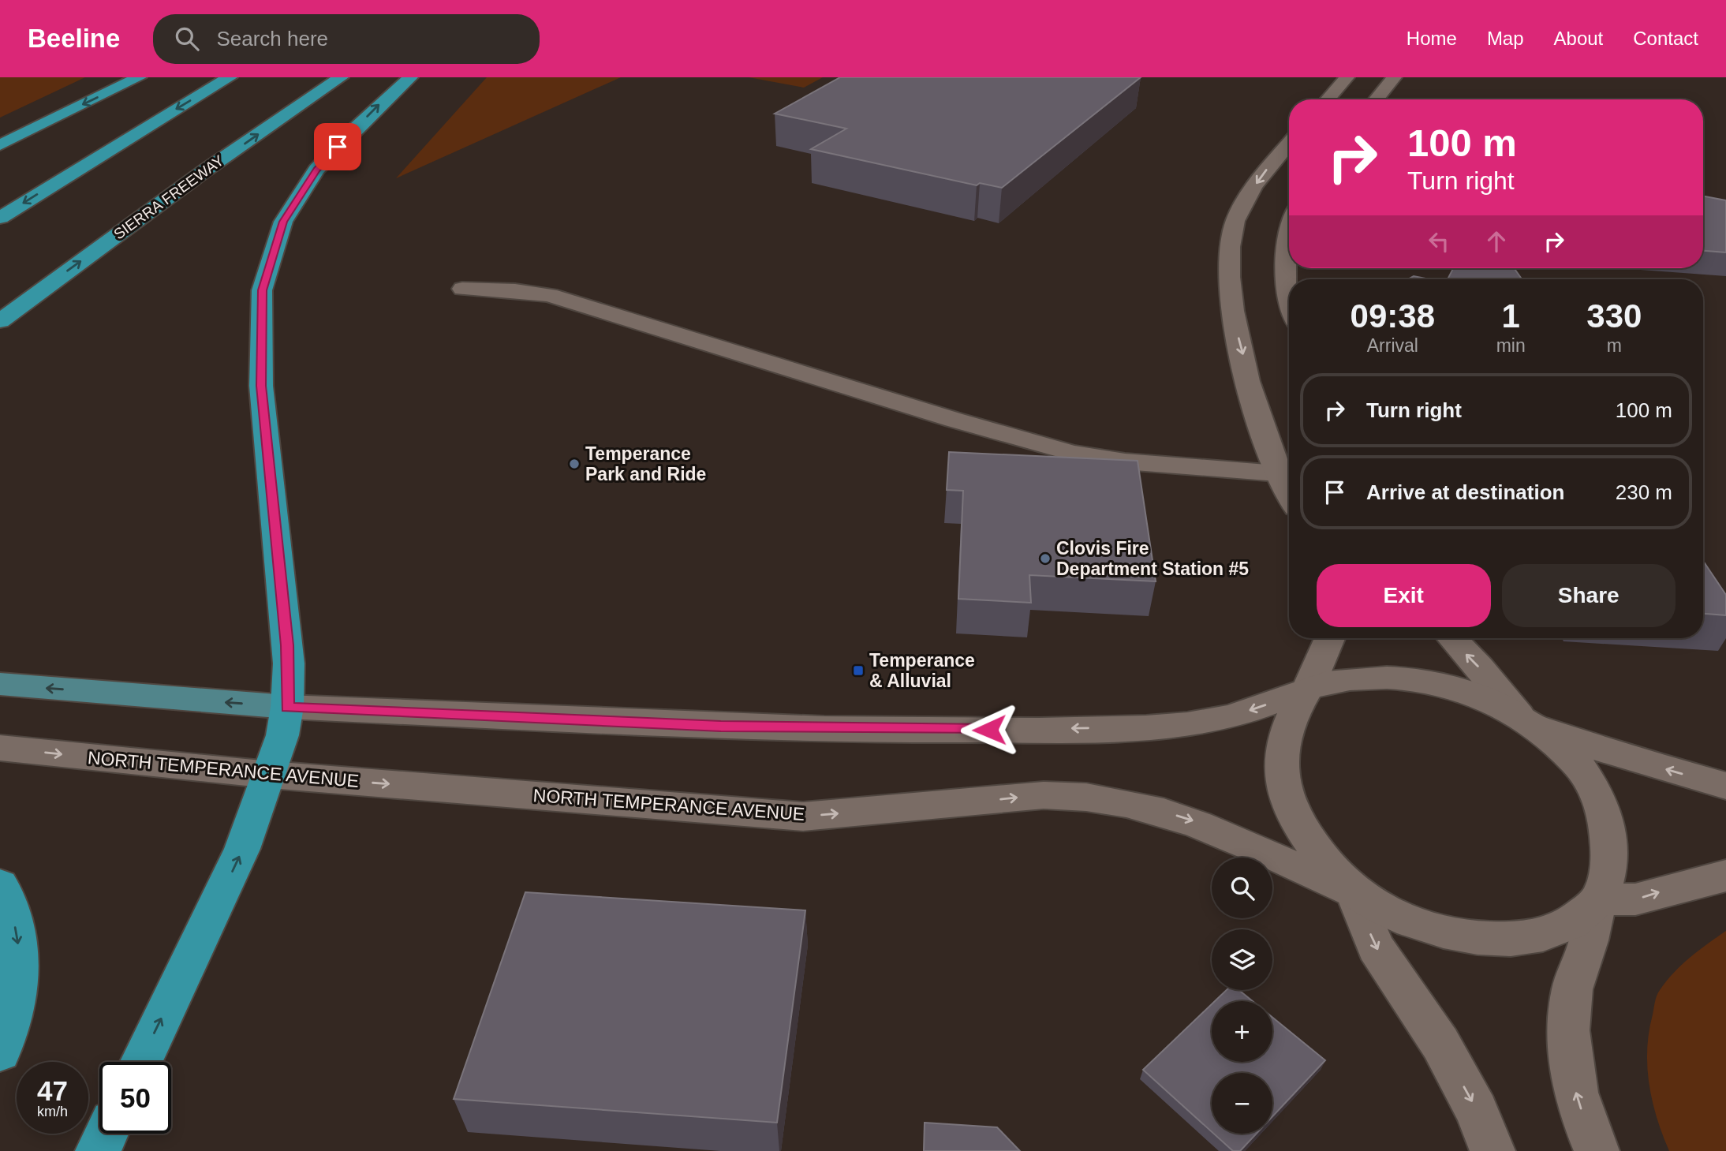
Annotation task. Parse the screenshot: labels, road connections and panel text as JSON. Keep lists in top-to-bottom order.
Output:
{
  "streets": {
    "highway": ["SIERRA FREEWAY"],
    "street": ["NORTH TEMPERANCE AVENUE"]
  },
  "places": {
    "other": ["Temperance Park and Ride", "Clovis Fire Department Station #5"],
    "transit": ["Temperance & Alluvial"]
  },
  "page": {
    "header": "Beeline",
    "search": "Search here",
    "nav": [
      "Home",
      "Map",
      "About",
      "Contact"
    ],
    "turn": ["100 m", "Turn right"],
    "eta": [
      "09:38",
      "Arrival",
      "1",
      "min",
      "330",
      "m"
    ],
    "list": [
      {
        "name": "Turn right",
        "value": "100 m"
      },
      {
        "name": "Arrive at destination",
        "value": "230 m"
      }
    ],
    "buttons": ["Exit", "Share"],
    "map_buttons": ["+", "−"],
    "speed": "47 km/h",
    "limit": "50"
  }
}
